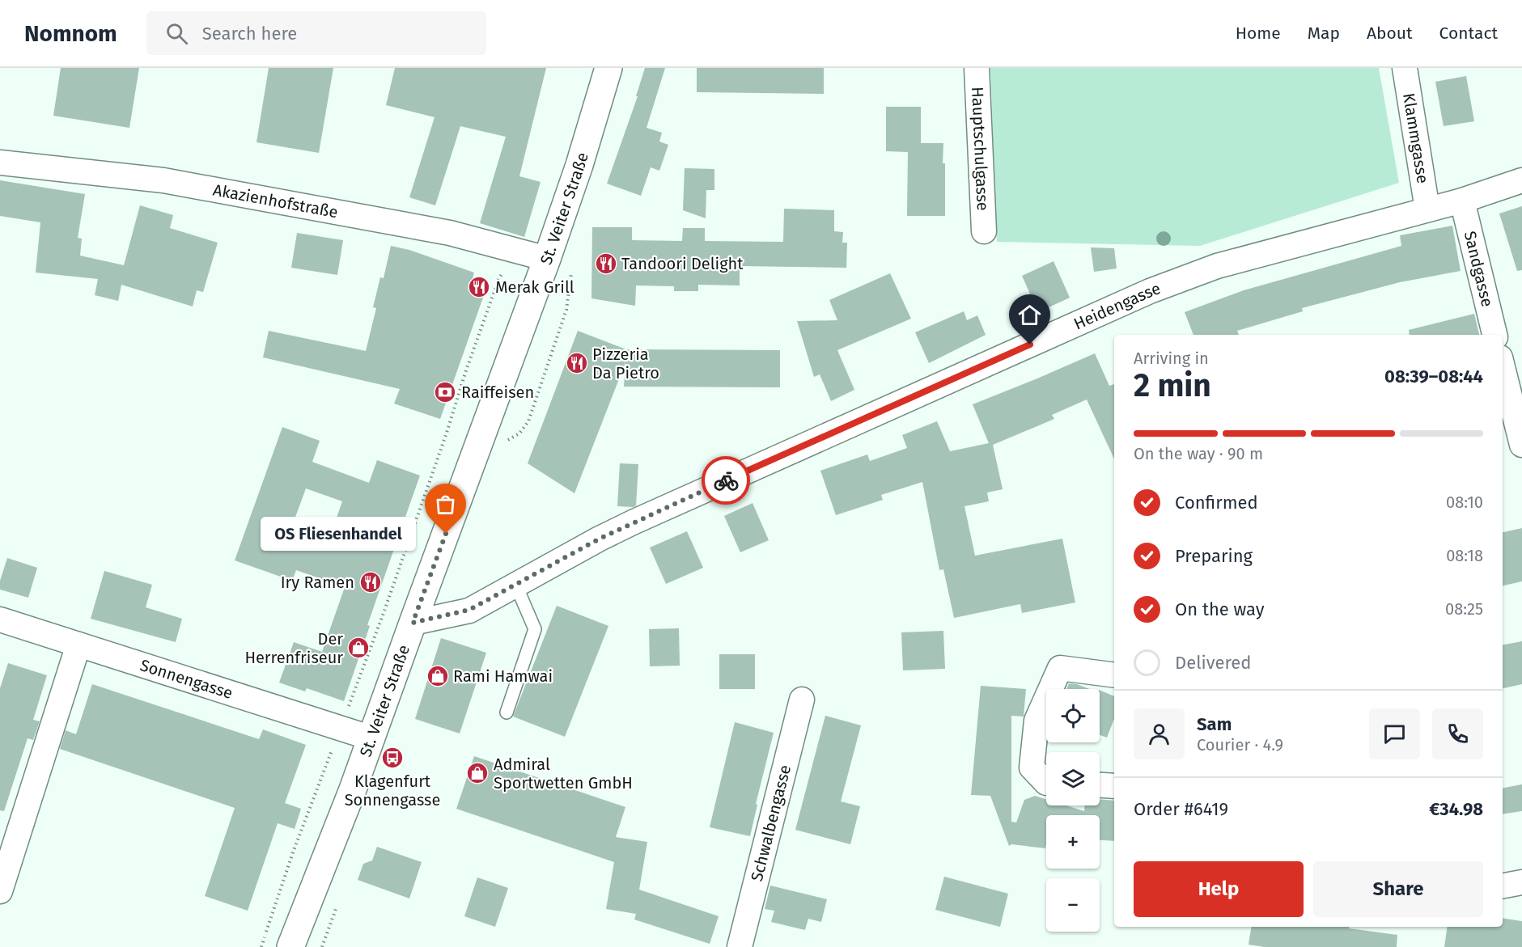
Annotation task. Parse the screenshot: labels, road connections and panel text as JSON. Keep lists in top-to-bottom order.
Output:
{
  "streets": {
    "main road": ["St. Veiter Straße"],
    "street": [
      "Klammgasse",
      "Hauptschulgasse",
      "Akazienhofstraße",
      "Sandgasse",
      "Heidengasse",
      "Sonnengasse",
      "Schwalbengasse"
    ]
  },
  "crossings": [
    ["Klammgasse", "Heidengasse"],
    ["Akazienhofstraße", "St. Veiter Straße"],
    ["St. Veiter Straße", "Heidengasse"],
    ["St. Veiter Straße", "Sonnengasse"],
    ["Sandgasse", "Heidengasse"]
  ],
  "places": {
    "restaurant": [
      "Tandoori Delight",
      "Merak Grill",
      "Pizzeria Da Pietro",
      "Iry Ramen"
    ],
    "bank": ["Raiffeisen"],
    "other": ["OS Fliesenhandel"],
    "shop": ["Der Herrenfriseur", "Rami Hamwai", "Admiral Sportwetten GmbH"],
    "bus stop": ["Klagenfurt Sonnengasse"]
  },
  "page": {
    "header": "Nomnom",
    "search": "Search here",
    "nav": [
      "Home",
      "Map",
      "About",
      "Contact"
    ],
    "heading": ["2 min", "Arriving in", "08:39–08:44"],
    "panel": [
      "Sam",
      "Courier · 4.9",
      "Order #6419",
      "€34.98"
    ],
    "bar": "On the way · 90 m",
    "list": [
      ["Confirmed", "08:10"],
      ["Preparing", "08:18"],
      ["On the way", "08:25"],
      "Delivered"
    ],
    "bubble": "OS Fliesenhandel",
    "map_buttons": ["+", "−"],
    "buttons": ["Help", "Share"]
  }
}
